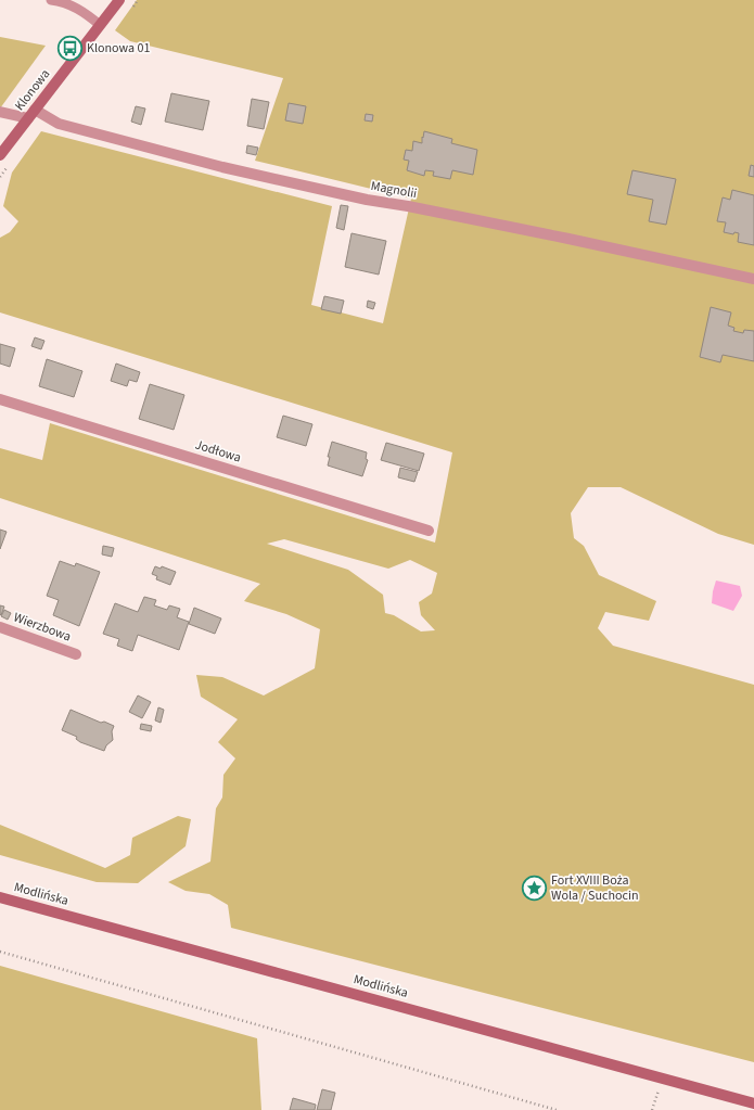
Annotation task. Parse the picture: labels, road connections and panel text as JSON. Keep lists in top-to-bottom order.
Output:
{
  "streets": {
    "main road": ["Klonowa", "Modlińska"],
    "street": ["Magnolii", "Jodłowa", "Wierzbowa"]
  },
  "crossings": [
    ["Klonowa", "Magnolii"]
  ],
  "places": {
    "bus stop": ["Klonowa 01"],
    "place": ["Fort XVIII Boża Wola / Suchocin"]
  }
}
